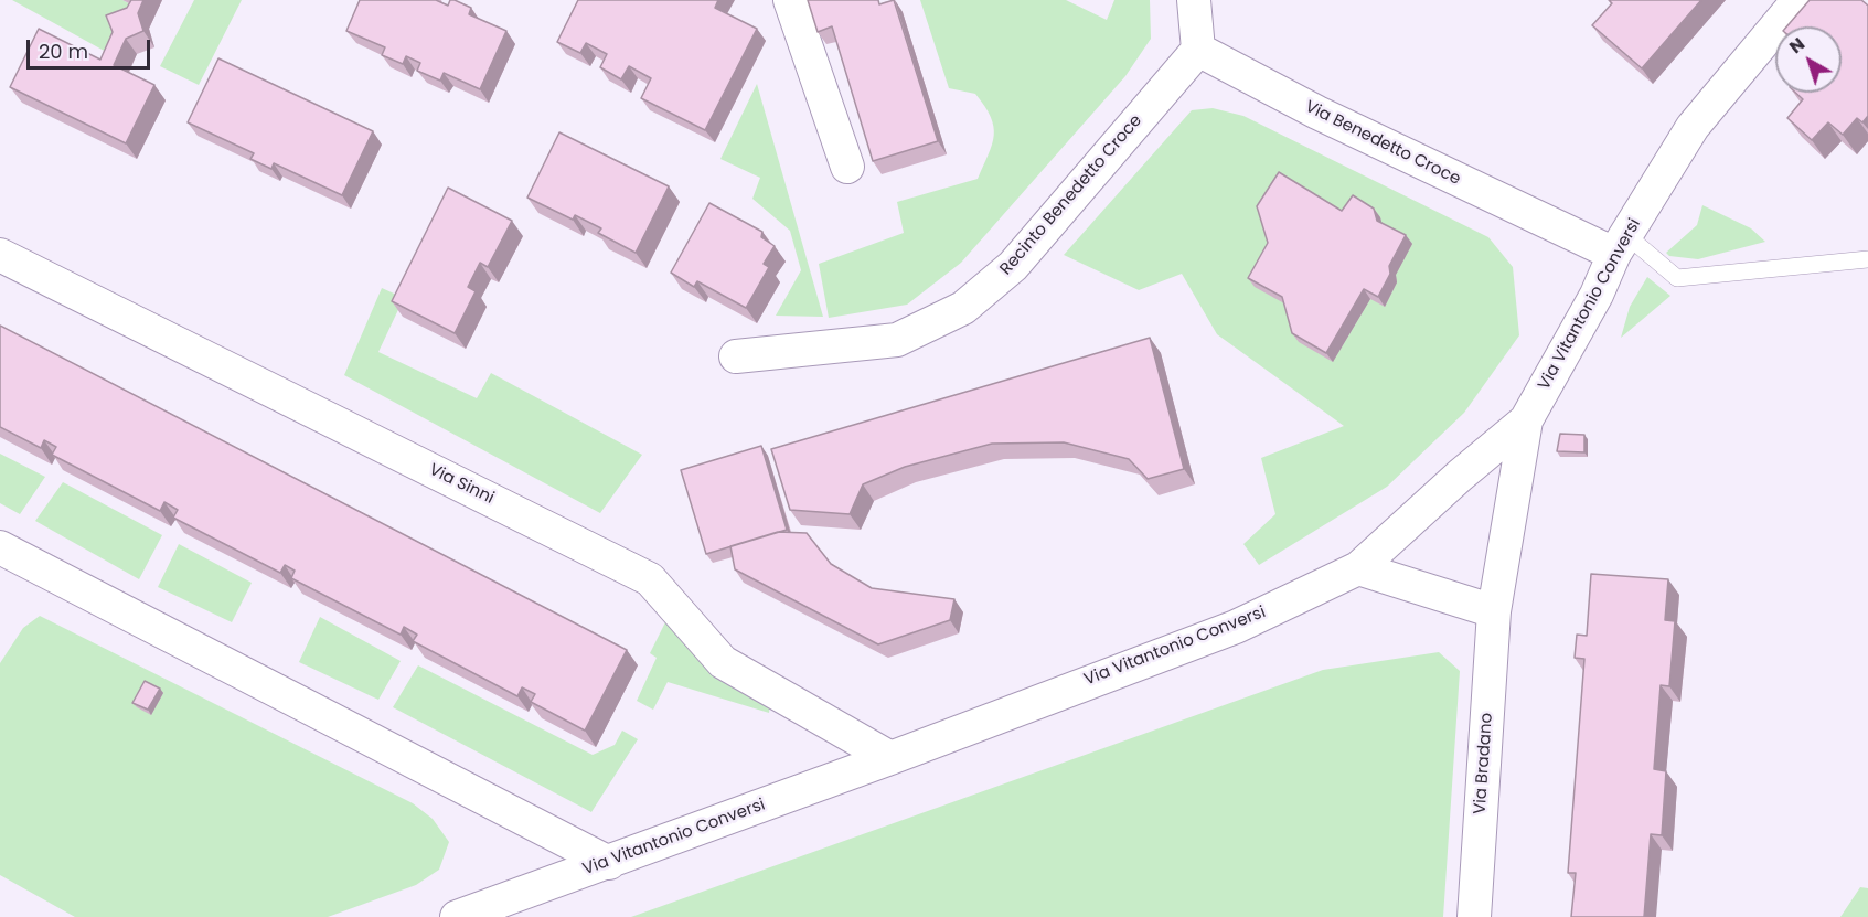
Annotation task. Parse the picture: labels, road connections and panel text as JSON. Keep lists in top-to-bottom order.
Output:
{
  "streets": {
    "street": [
      "Via Benedetto Croce",
      "Recinto Benedetto Croce",
      "Via Vitantonio Conversi",
      "Via Sinni",
      "Via Bradano"
    ]
  },
  "crossings": [
    ["Via Benedetto Croce", "Recinto Benedetto Croce"],
    ["Via Benedetto Croce", "Via Vitantonio Conversi"],
    ["Via Vitantonio Conversi", "Via Sinni"],
    ["Via Vitantonio Conversi", "Via Bradano"]
  ],
  "scale_bar": "20 m",
  "north": "top left"
}
